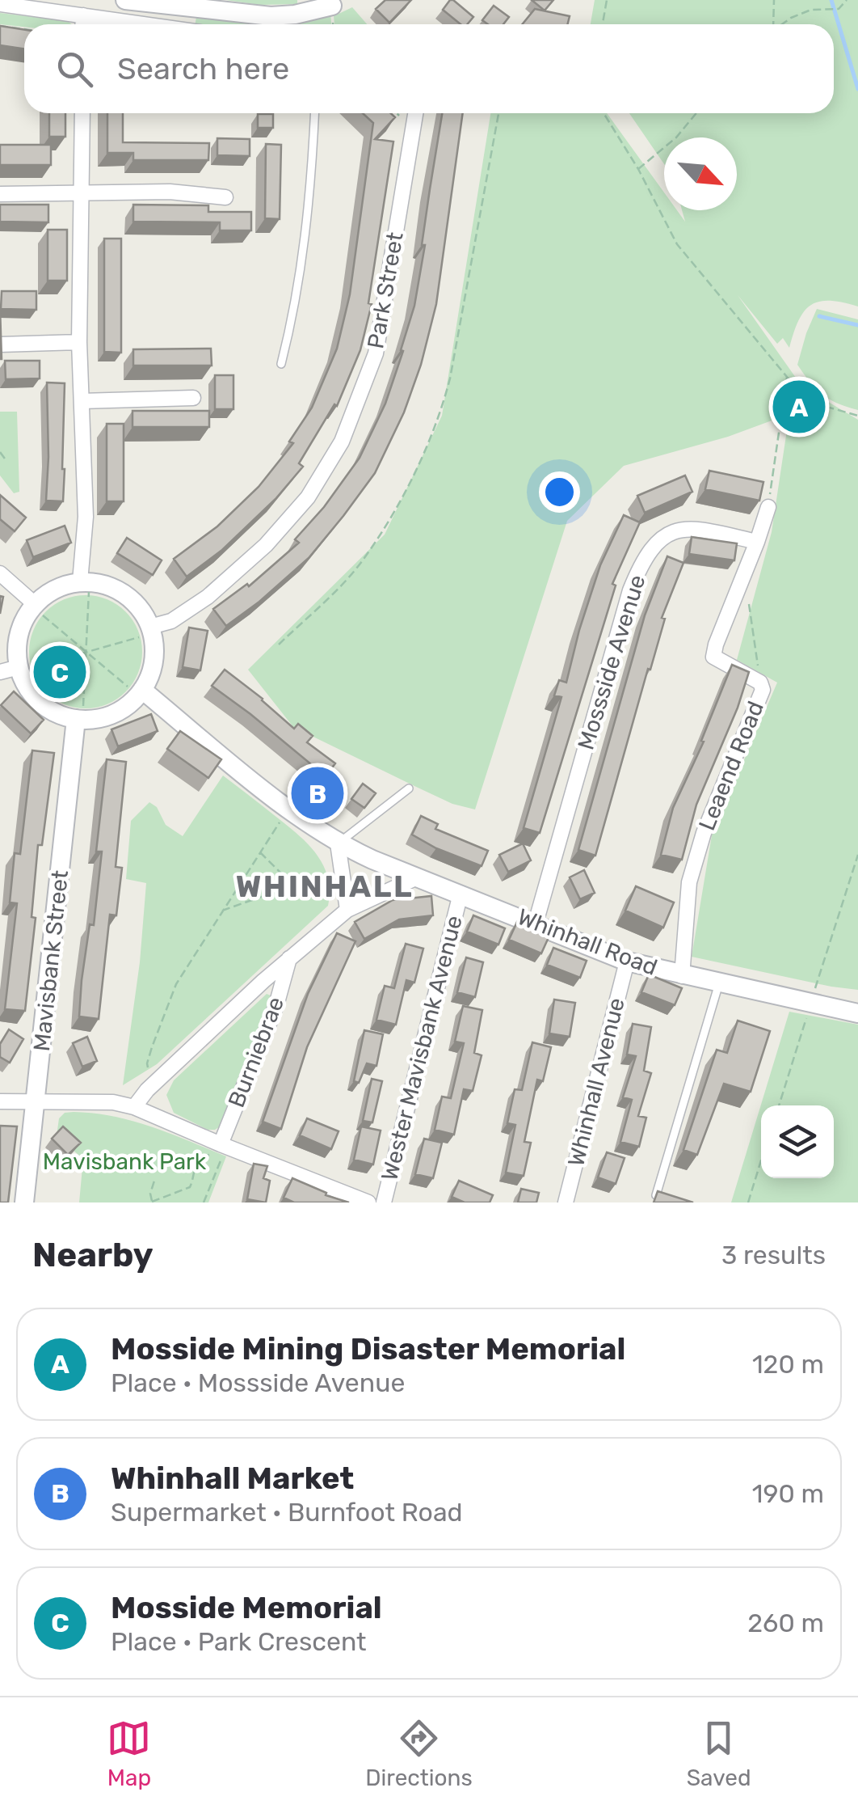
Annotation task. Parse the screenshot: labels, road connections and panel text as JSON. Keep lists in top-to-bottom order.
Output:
{
  "streets": {
    "street": [
      "Park Street",
      "Mossside Avenue",
      "Leaend Road",
      "Whinhall Road",
      "Mavisbank Street",
      "Wester Mavisbank Avenue",
      "Burniebrae",
      "Whinhall Avenue"
    ]
  },
  "crossings": [
    ["Mossside Avenue", "Leaend Road"],
    ["Mossside Avenue", "Whinhall Road"],
    ["Leaend Road", "Whinhall Road"],
    ["Whinhall Road", "Wester Mavisbank Avenue"],
    ["Whinhall Road", "Whinhall Avenue"]
  ],
  "districts": ["WHINHALL"],
  "parks": ["Mavisbank Park"],
  "north": "bottom right",
  "page": {
    "search": "Search here",
    "pins": ["A", "C", "B"],
    "heading": ["Nearby", "3 results"],
    "list": [
      {
        "mark": "A",
        "name": "Mosside Mining Disaster Memorial",
        "note": "Place · Mossside Avenue",
        "value": "120 m"
      },
      {
        "mark": "B",
        "name": "Whinhall Market",
        "note": "Supermarket · Burnfoot Road",
        "value": "190 m"
      },
      {
        "mark": "C",
        "name": "Mosside Memorial",
        "note": "Place · Park Crescent",
        "value": "260 m"
      }
    ],
    "nav": ["Map", "Directions", "Saved"]
  }
}
